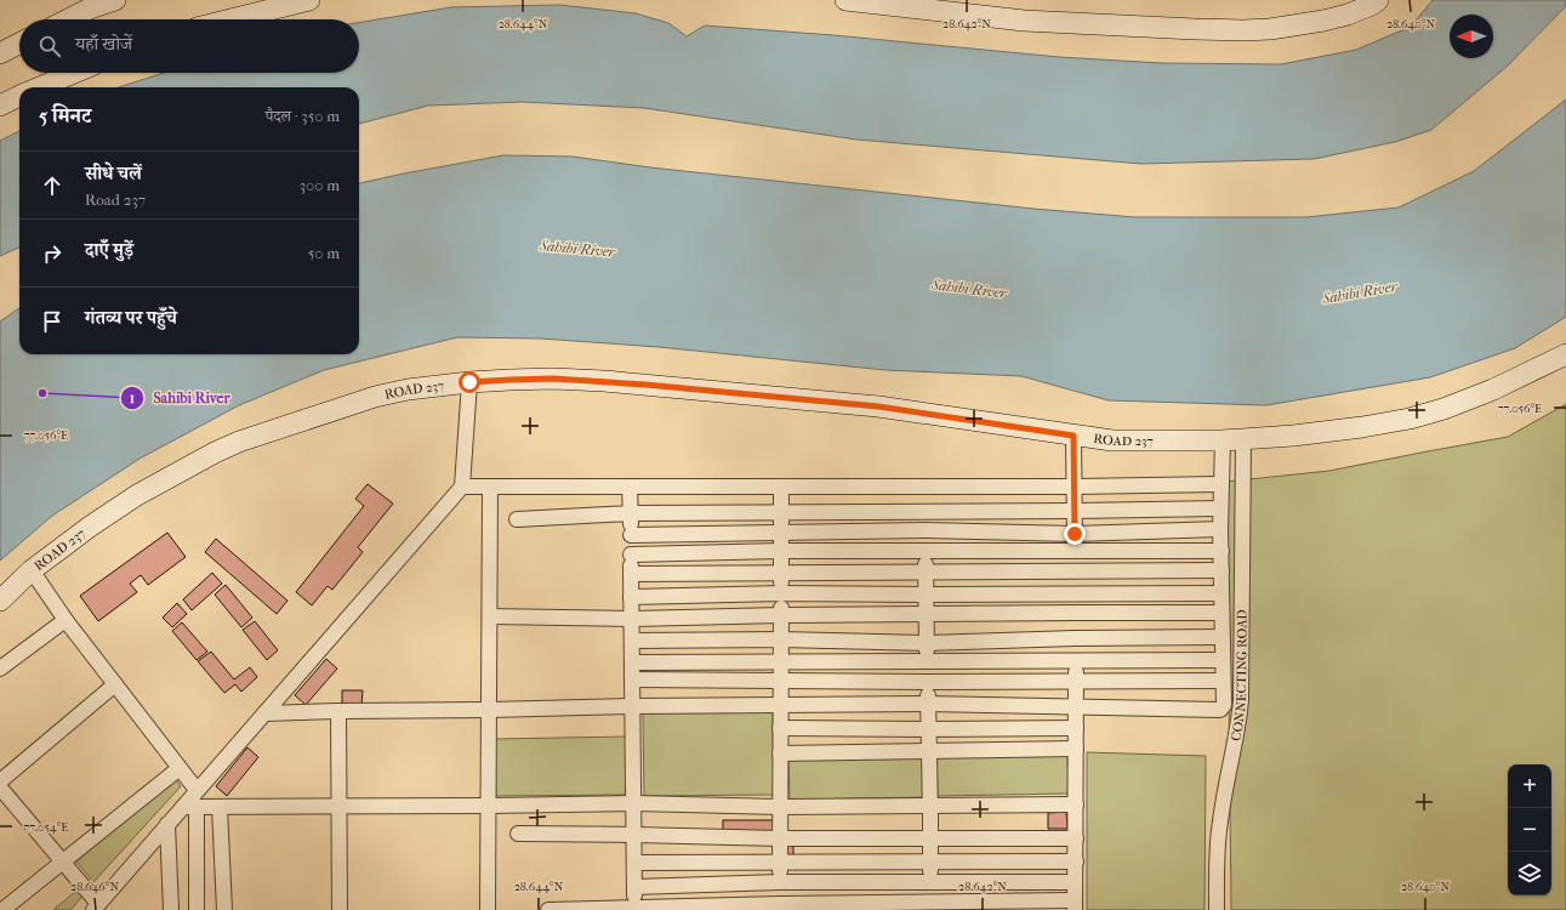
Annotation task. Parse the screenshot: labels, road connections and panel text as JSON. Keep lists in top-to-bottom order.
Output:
{
  "streets": {
    "street": ["ROAD 237", "CONNECTING ROAD"]
  },
  "crossings": [
    ["ROAD 237", "CONNECTING ROAD"]
  ],
  "water": ["Sahibi River"],
  "places": ["Sahibi River"],
  "north": "left",
  "page": {
    "search": "यहाँ खोजें",
    "heading": ["5 मिनट", "पैदल · 350 m"],
    "list": [
      ["सीधे चलें", "Road 237", "300 m"],
      ["दाएँ मुड़ें", "50 m"],
      "गंतव्य पर पहुँचे"
    ],
    "map_buttons": ["+", "−"]
  },
  "coordinates": [
    "28.644°N",
    "28.642°N",
    "28.640°N",
    "77.056°E",
    "77.054°E",
    "28.646°N"
  ]
}
